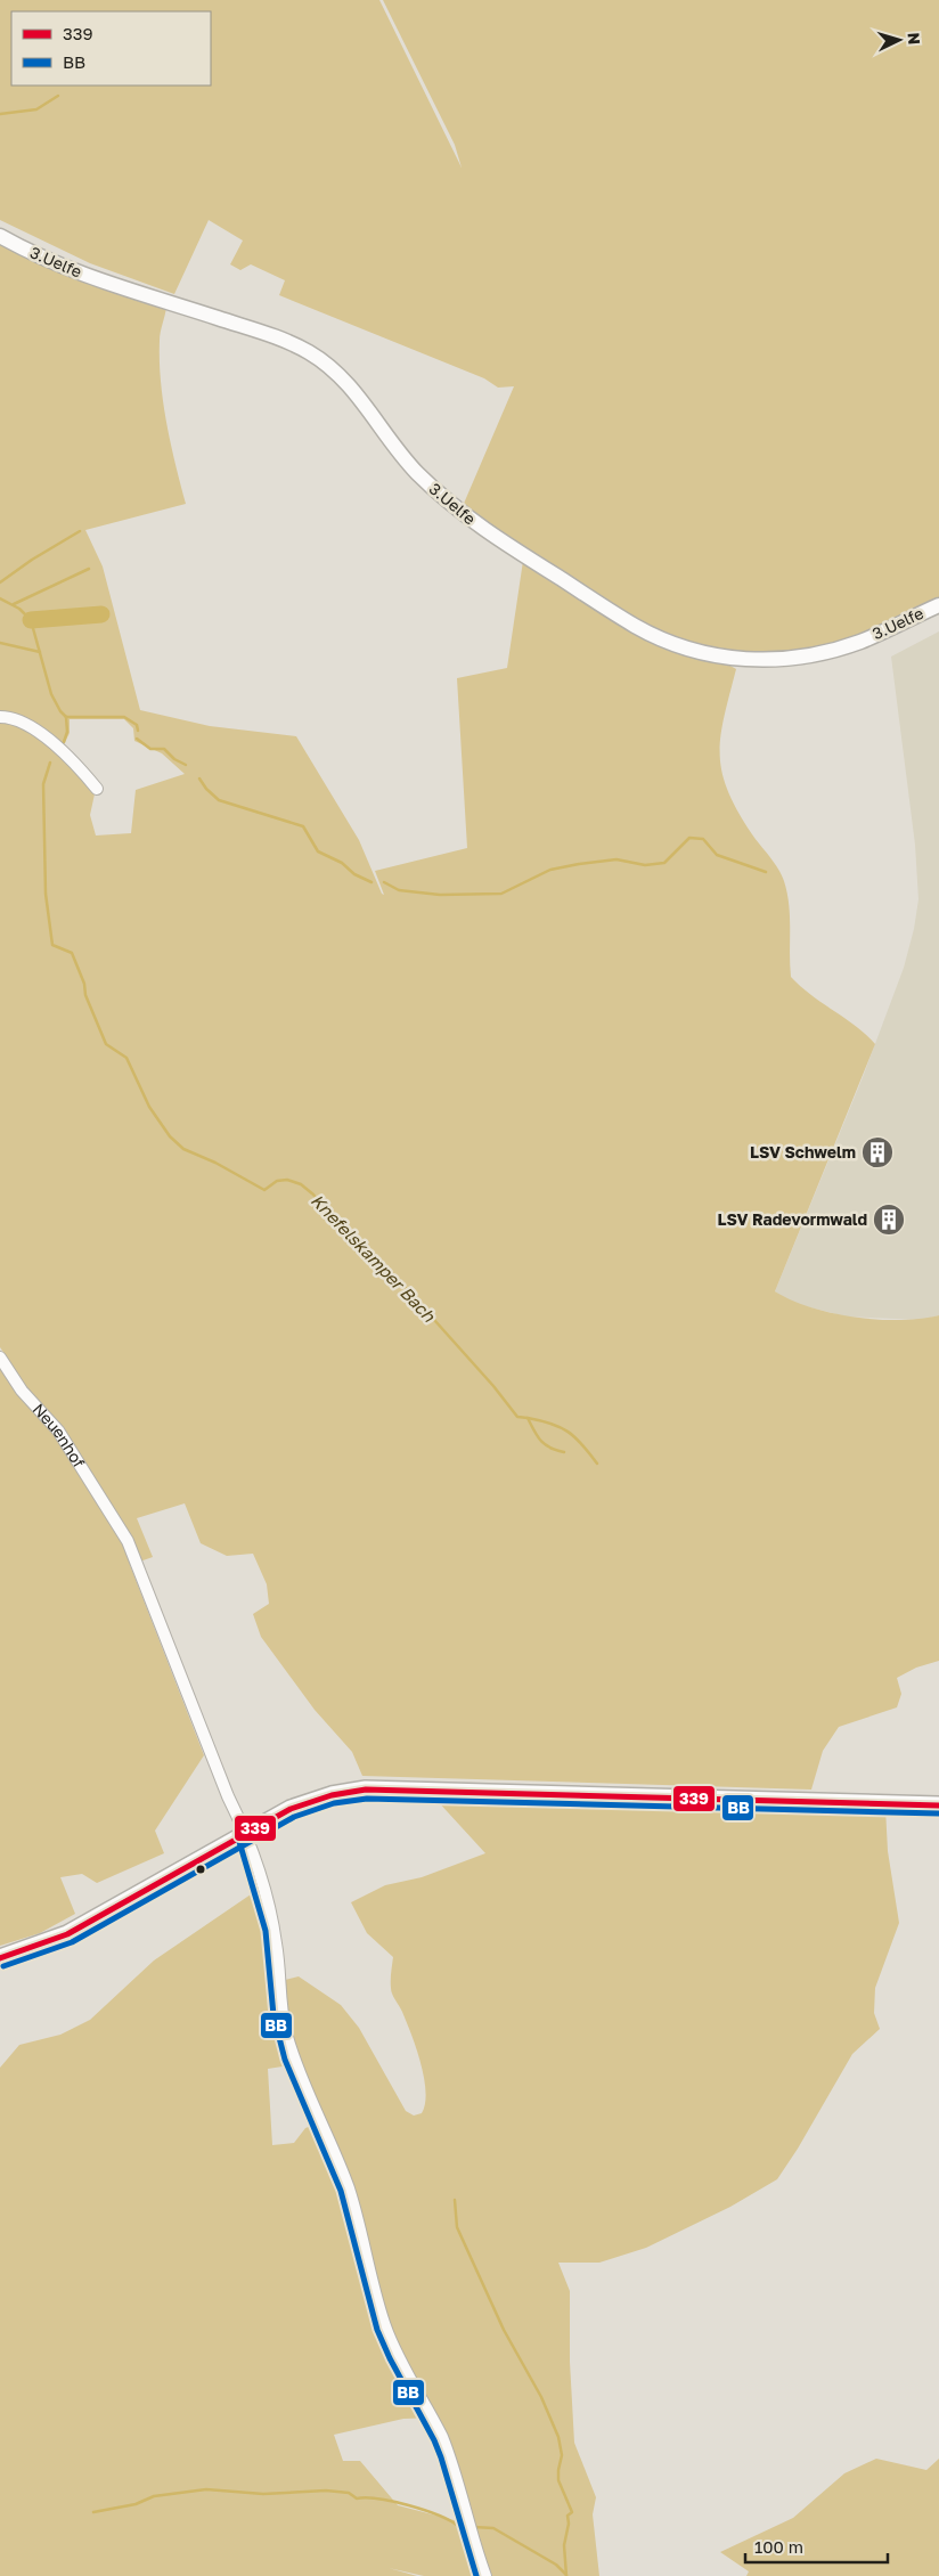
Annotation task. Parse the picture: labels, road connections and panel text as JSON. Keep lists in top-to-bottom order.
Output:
{
  "streets": {
    "street": ["3.Uelfe", "Neuenhof"]
  },
  "water": ["Knefelskamper Bach"],
  "places": {
    "building": ["LSV Schwelm", "LSV Radevormwald"]
  },
  "lines": ["transit line 339", "transit line BB"],
  "legend": ["339", "BB"],
  "scale_bar": "100 m",
  "north": "right"
}
